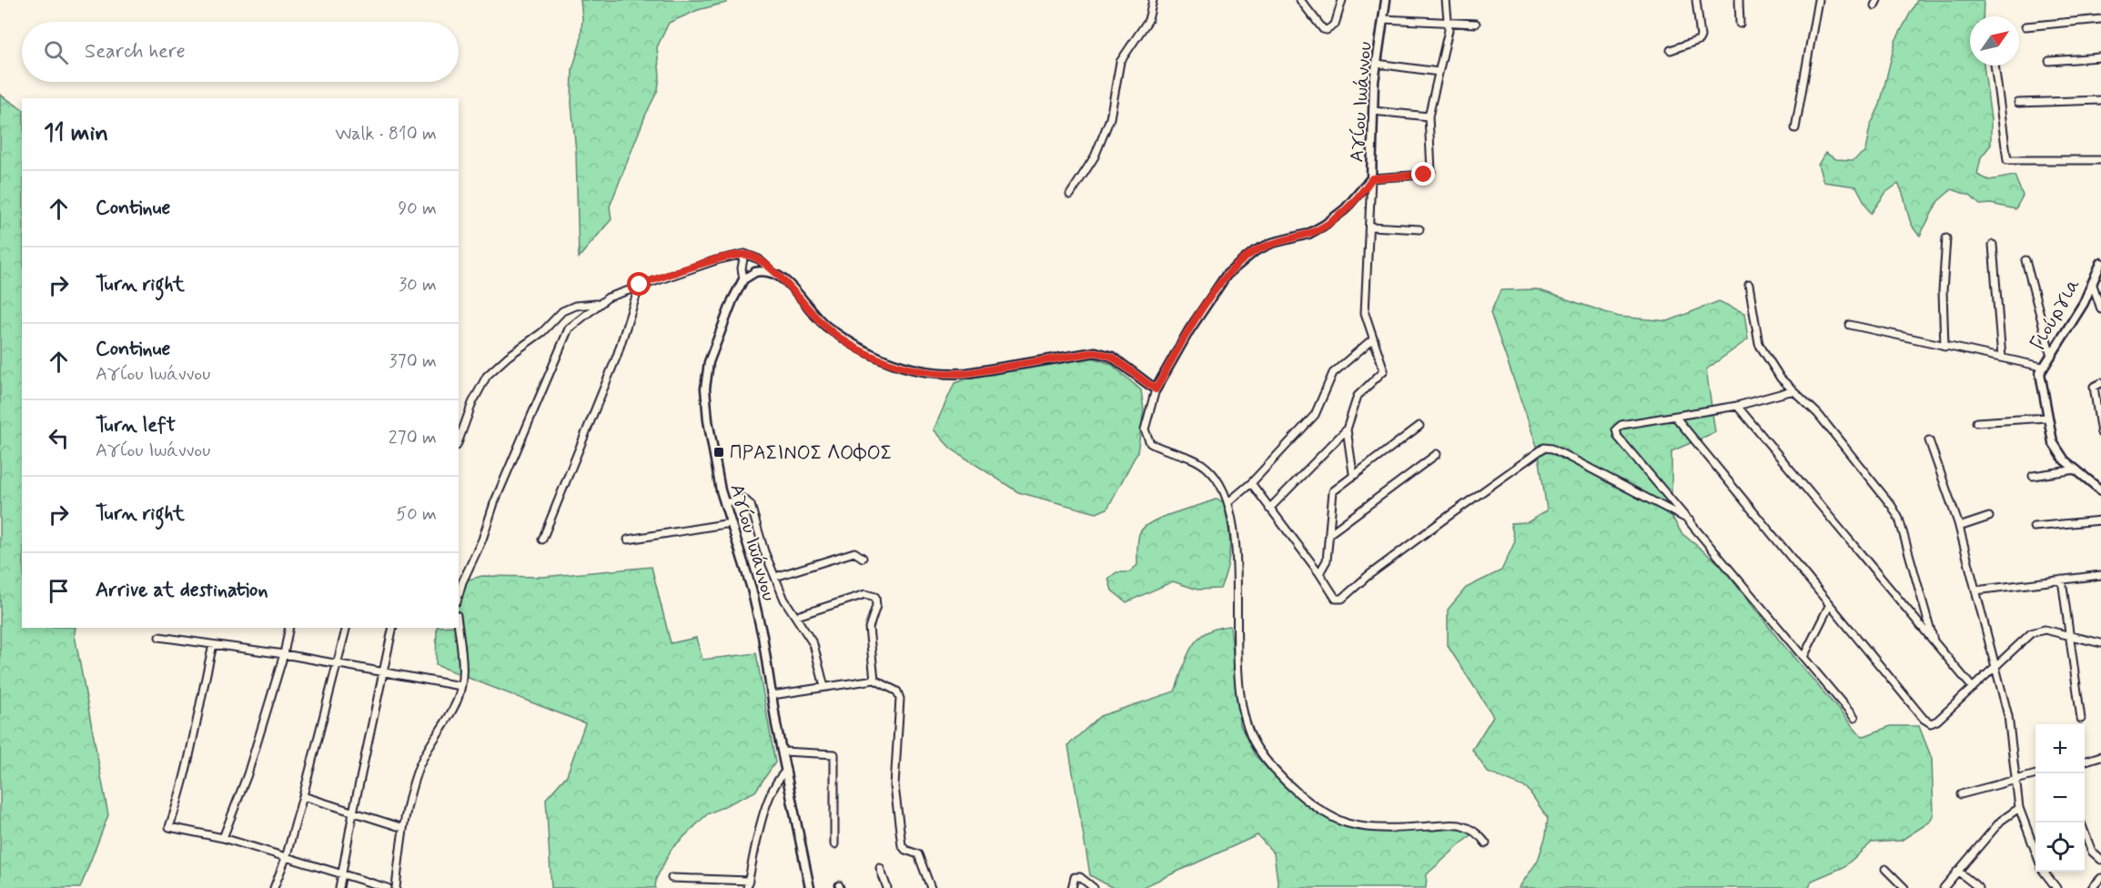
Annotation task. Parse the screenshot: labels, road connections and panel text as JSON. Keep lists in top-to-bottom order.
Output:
{
  "streets": {
    "street": ["Αγίου Ιωάννου", "Γιούργια"]
  },
  "places": {
    "transit": ["ΠΡΑΣΙΝΟΣ ΛΟΦΟΣ"]
  },
  "north": "top right",
  "page": {
    "search": "Search here",
    "heading": ["11 min", "Walk · 810 m"],
    "list": [
      ["Continue", "90 m"],
      ["Turn right", "30 m"],
      ["Continue", "Αγίου Ιωάννου", "370 m"],
      ["Turn left", "Αγίου Ιωάννου", "270 m"],
      ["Turn right", "50 m"],
      "Arrive at destination"
    ],
    "map_buttons": ["+", "−"]
  }
}
